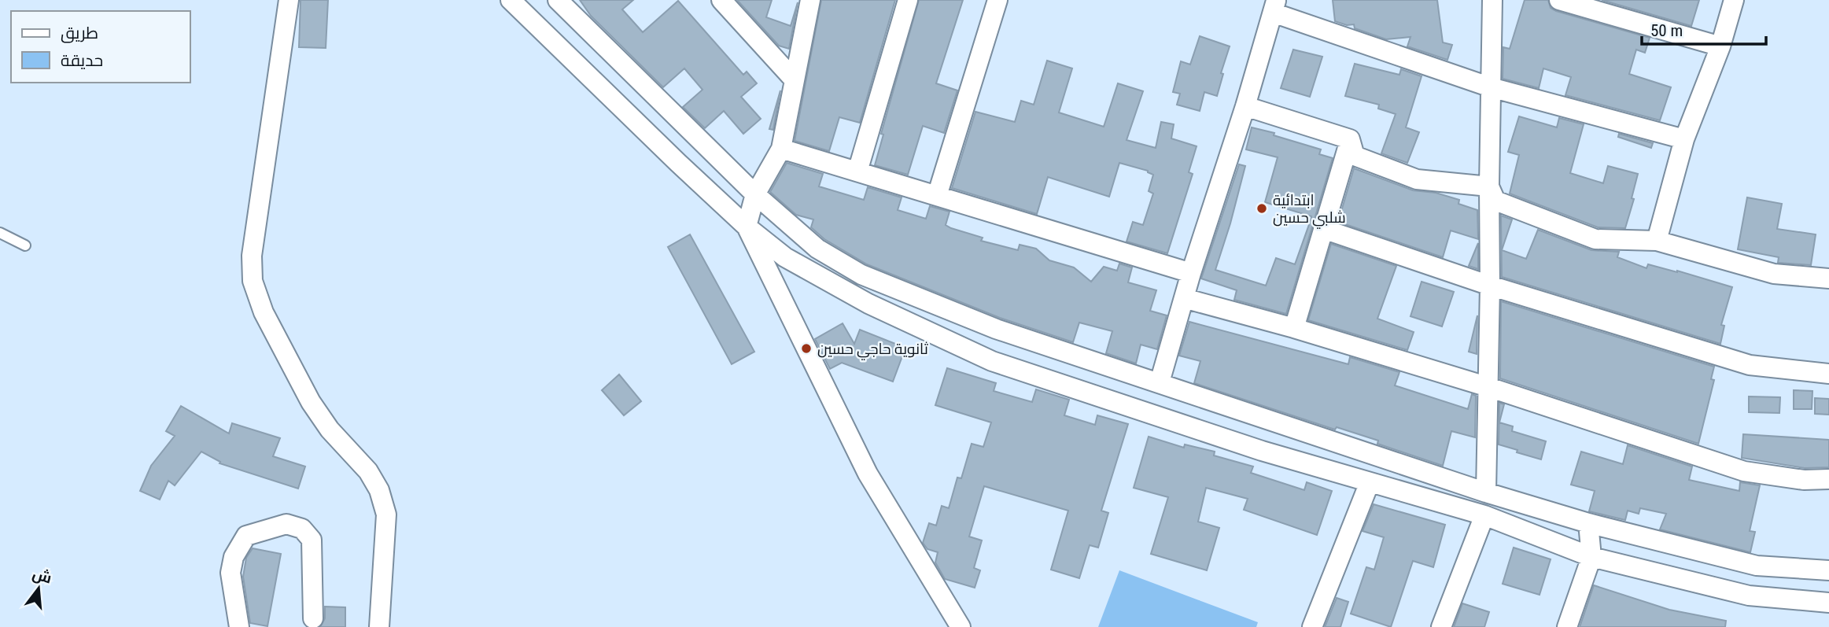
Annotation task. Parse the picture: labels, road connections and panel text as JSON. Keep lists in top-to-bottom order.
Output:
{
  "places": ["ابتدائية شلبي حسين", "ثانوية حاجي حسين"],
  "legend": ["طريق", "حديقة"],
  "scale_bar": "50 m",
  "north": "top"
}
